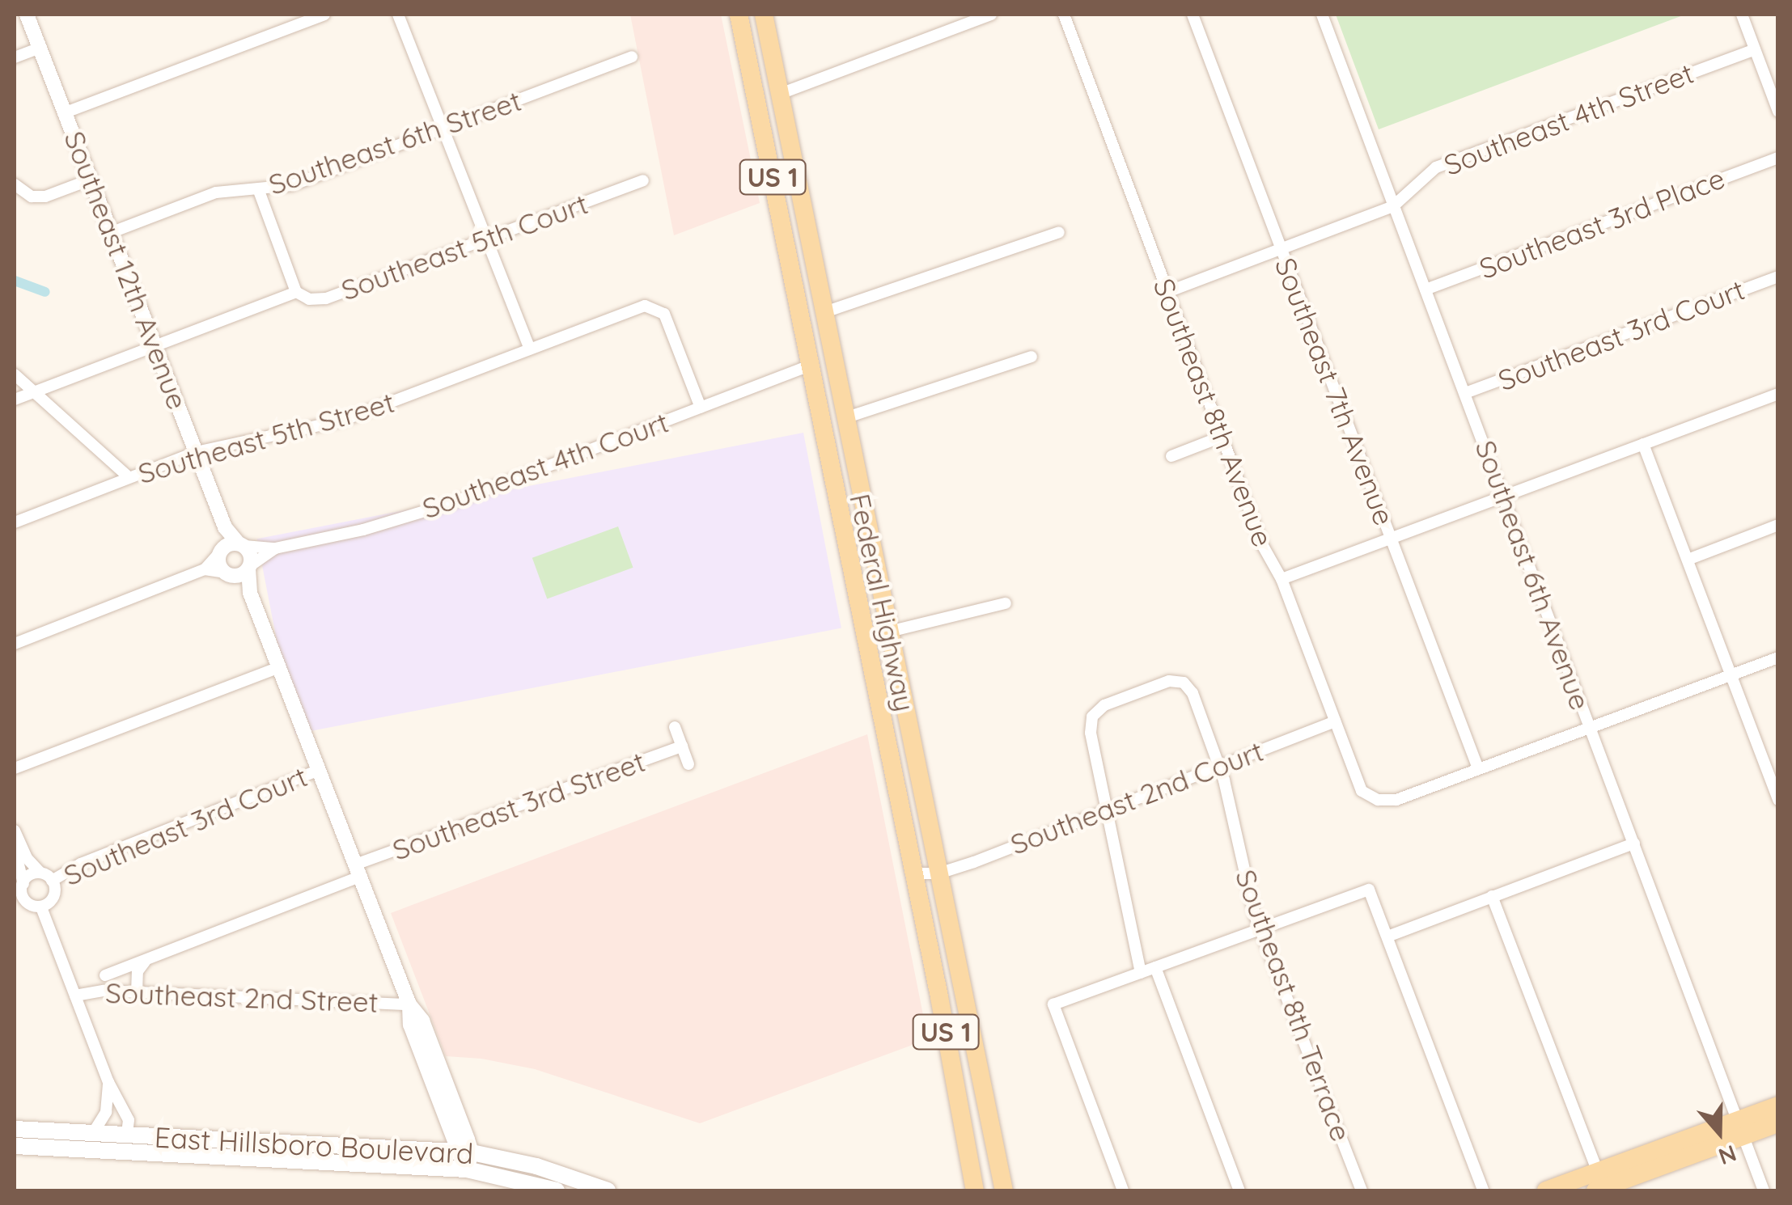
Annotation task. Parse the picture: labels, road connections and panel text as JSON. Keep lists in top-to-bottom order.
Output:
{
  "streets": {
    "main road": ["US 1", "Federal Highway", "East Hillsboro Boulevard"],
    "street": [
      "Southeast 4th Street",
      "Southeast 6th Street",
      "Southeast 3rd Place",
      "Southeast 5th Court",
      "Southeast 12th Avenue",
      "Southeast 3rd Court",
      "Southeast 7th Avenue",
      "Southeast 8th Avenue",
      "Southeast 5th Street",
      "Southeast 4th Court",
      "Southeast 6th Avenue",
      "Southeast 2nd Court",
      "Southeast 3rd Street",
      "Southeast 2nd Street",
      "Southeast 8th Terrace"
    ]
  },
  "crossings": [
    ["Southeast 4th Street", "Southeast 7th Avenue"],
    ["Southeast 4th Street", "Southeast 8th Avenue"],
    ["Southeast 4th Street", "Southeast 6th Avenue"],
    ["Southeast 6th Street", "Southeast 12th Avenue"],
    ["Southeast 3rd Place", "Southeast 6th Avenue"],
    ["Southeast 5th Court", "Southeast 12th Avenue"],
    ["Southeast 12th Avenue", "Southeast 5th Street"],
    ["Southeast 12th Avenue", "Southeast 4th Court"],
    ["Southeast 3rd Court", "Southeast 6th Avenue"],
    ["Southeast 7th Avenue", "Southeast 8th Avenue"],
    ["Southeast 8th Avenue", "Southeast 2nd Court"],
    ["Southeast 5th Street", "Southeast 4th Court"],
    ["Southeast 4th Court", "Federal Highway"],
    ["Federal Highway", "Southeast 2nd Court"],
    ["Southeast 2nd Court", "Southeast 8th Terrace"]
  ],
  "north": "bottom"
}
